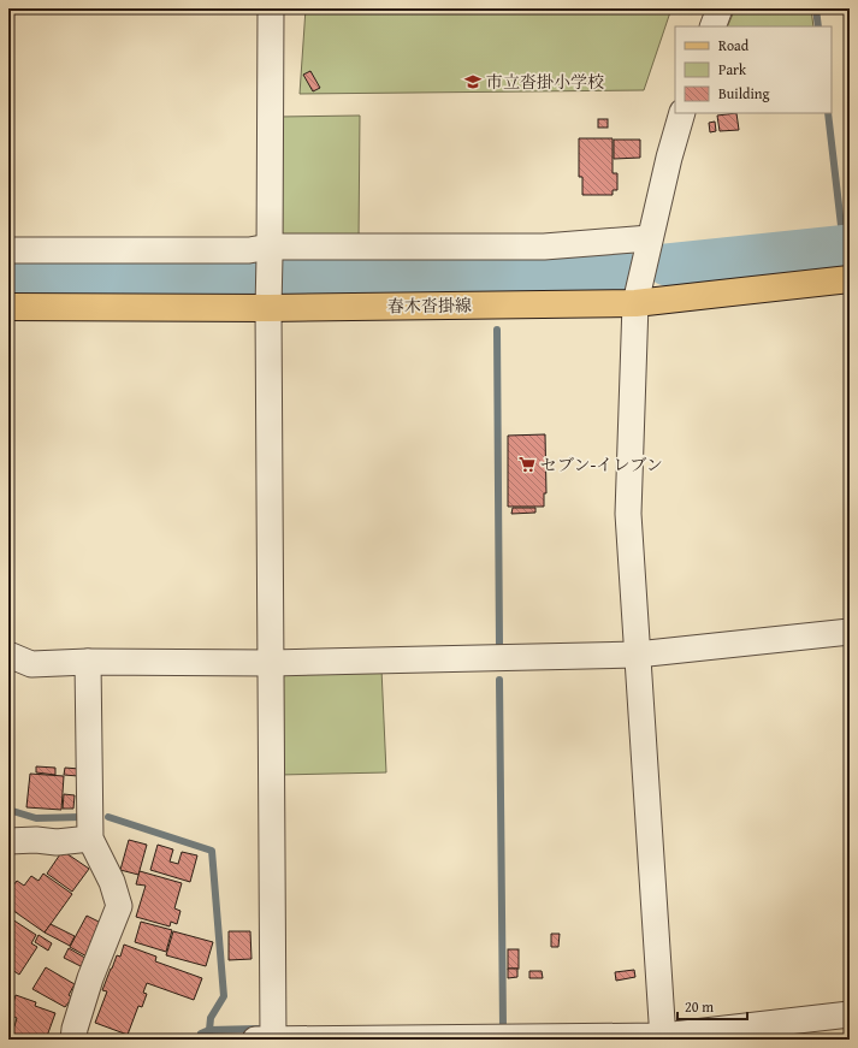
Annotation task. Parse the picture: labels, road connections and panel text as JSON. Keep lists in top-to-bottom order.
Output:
{
  "streets": {
    "main road": ["春木沓掛線"]
  },
  "places": {
    "school or university": ["市立沓掛小学校"],
    "supermarket": ["セブン-イレブン"]
  },
  "legend": ["Road", "Park", "Building"],
  "scale_bar": "20 m"
}
